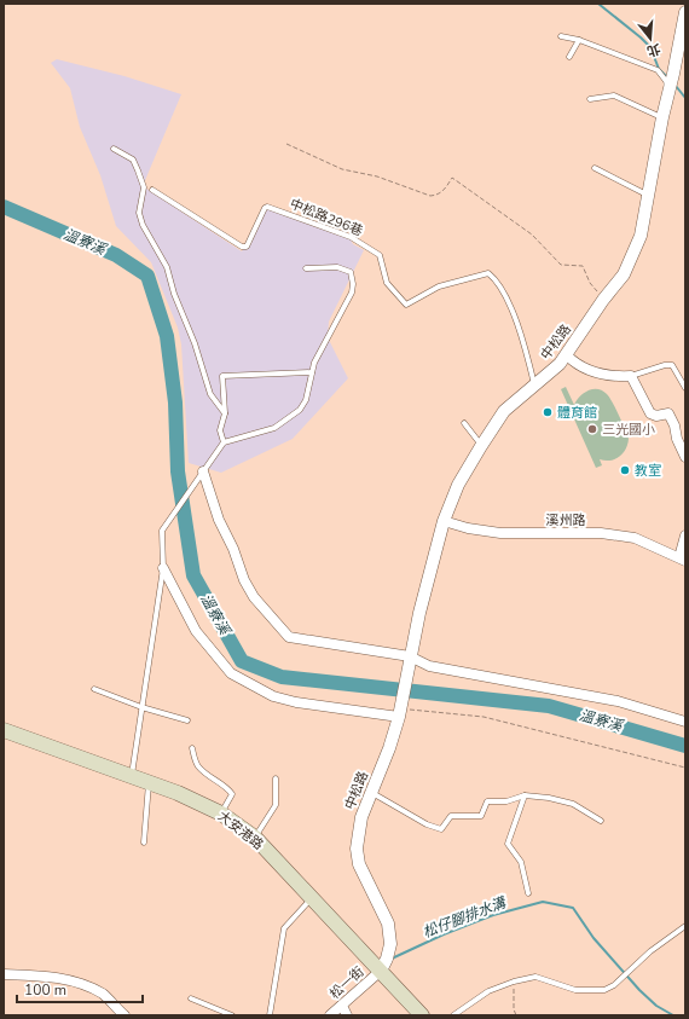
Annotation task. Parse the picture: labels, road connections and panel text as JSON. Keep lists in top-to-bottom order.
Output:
{
  "streets": {
    "main road": ["大安港路"],
    "street": ["中松路", "溪州路", "松一街"],
    "lane": ["中松路296巷"]
  },
  "crossings": [
    ["中松路296巷", "中松路"],
    ["中松路", "溪州路"],
    ["中松路", "大安港路"],
    ["中松路", "松一街"],
    ["大安港路", "松一街"]
  ],
  "water": ["溫寮溪", "松仔腳排水溝"],
  "places": ["體育館", "三光國小", "教室"],
  "scale_bar": "100 m",
  "north": "bottom"
}
